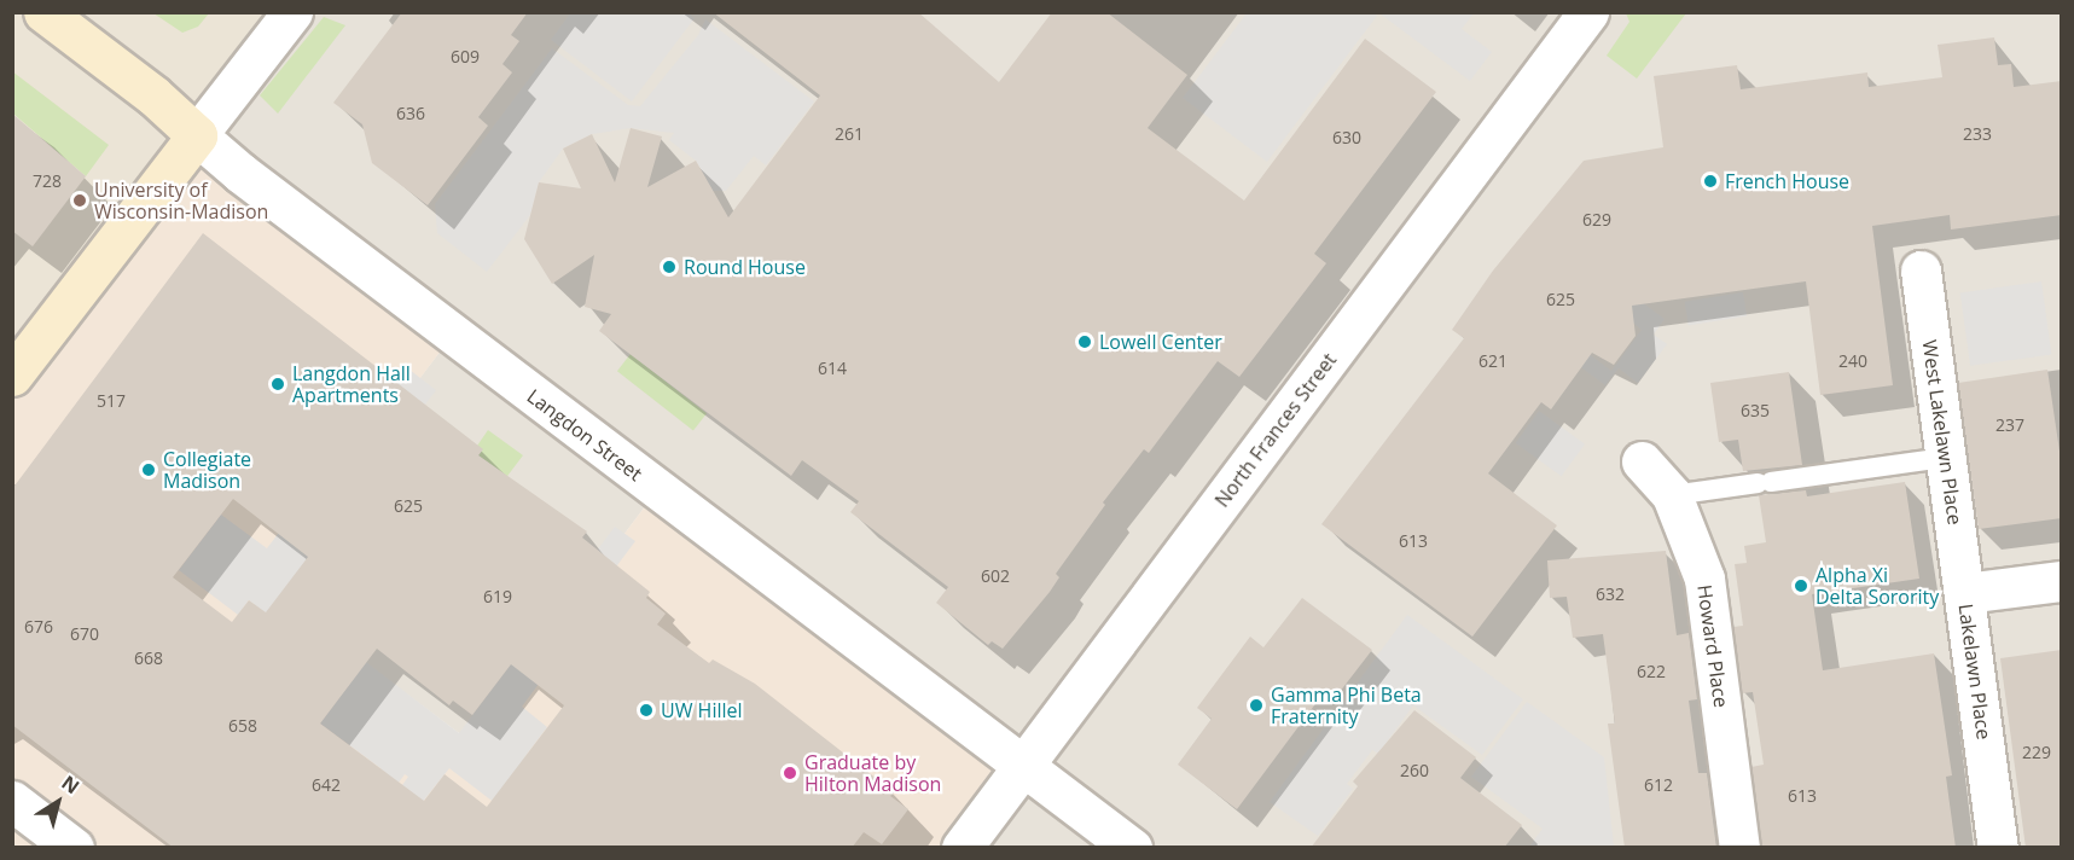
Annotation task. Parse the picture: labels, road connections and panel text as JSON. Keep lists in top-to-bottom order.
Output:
{
  "streets": {
    "street": [
      "North Frances Street",
      "West Lakelawn Place",
      "Langdon Street",
      "Howard Place",
      "Lakelawn Place"
    ]
  },
  "crossings": [
    ["North Frances Street", "Langdon Street"],
    ["West Lakelawn Place", "Lakelawn Place"]
  ],
  "places": [
    "French House",
    "University of Wisconsin-Madison",
    "Round House",
    "Lowell Center",
    "Langdon Hall Apartments",
    "Collegiate Madison",
    "Alpha Xi Delta Sorority",
    "Gamma Phi Beta Fraternity",
    "UW Hillel",
    "Graduate by Hilton Madison"
  ],
  "house_numbers": [
    "609",
    "636",
    "261",
    "233",
    "630",
    "728",
    "629",
    "625",
    "621",
    "240",
    "614",
    "517",
    "635",
    "237",
    "625",
    "613",
    "602",
    "632",
    "619",
    "676",
    "670",
    "668",
    "622",
    "658",
    "229",
    "260",
    "642",
    "612",
    "613"
  ],
  "north": "top right"
}
